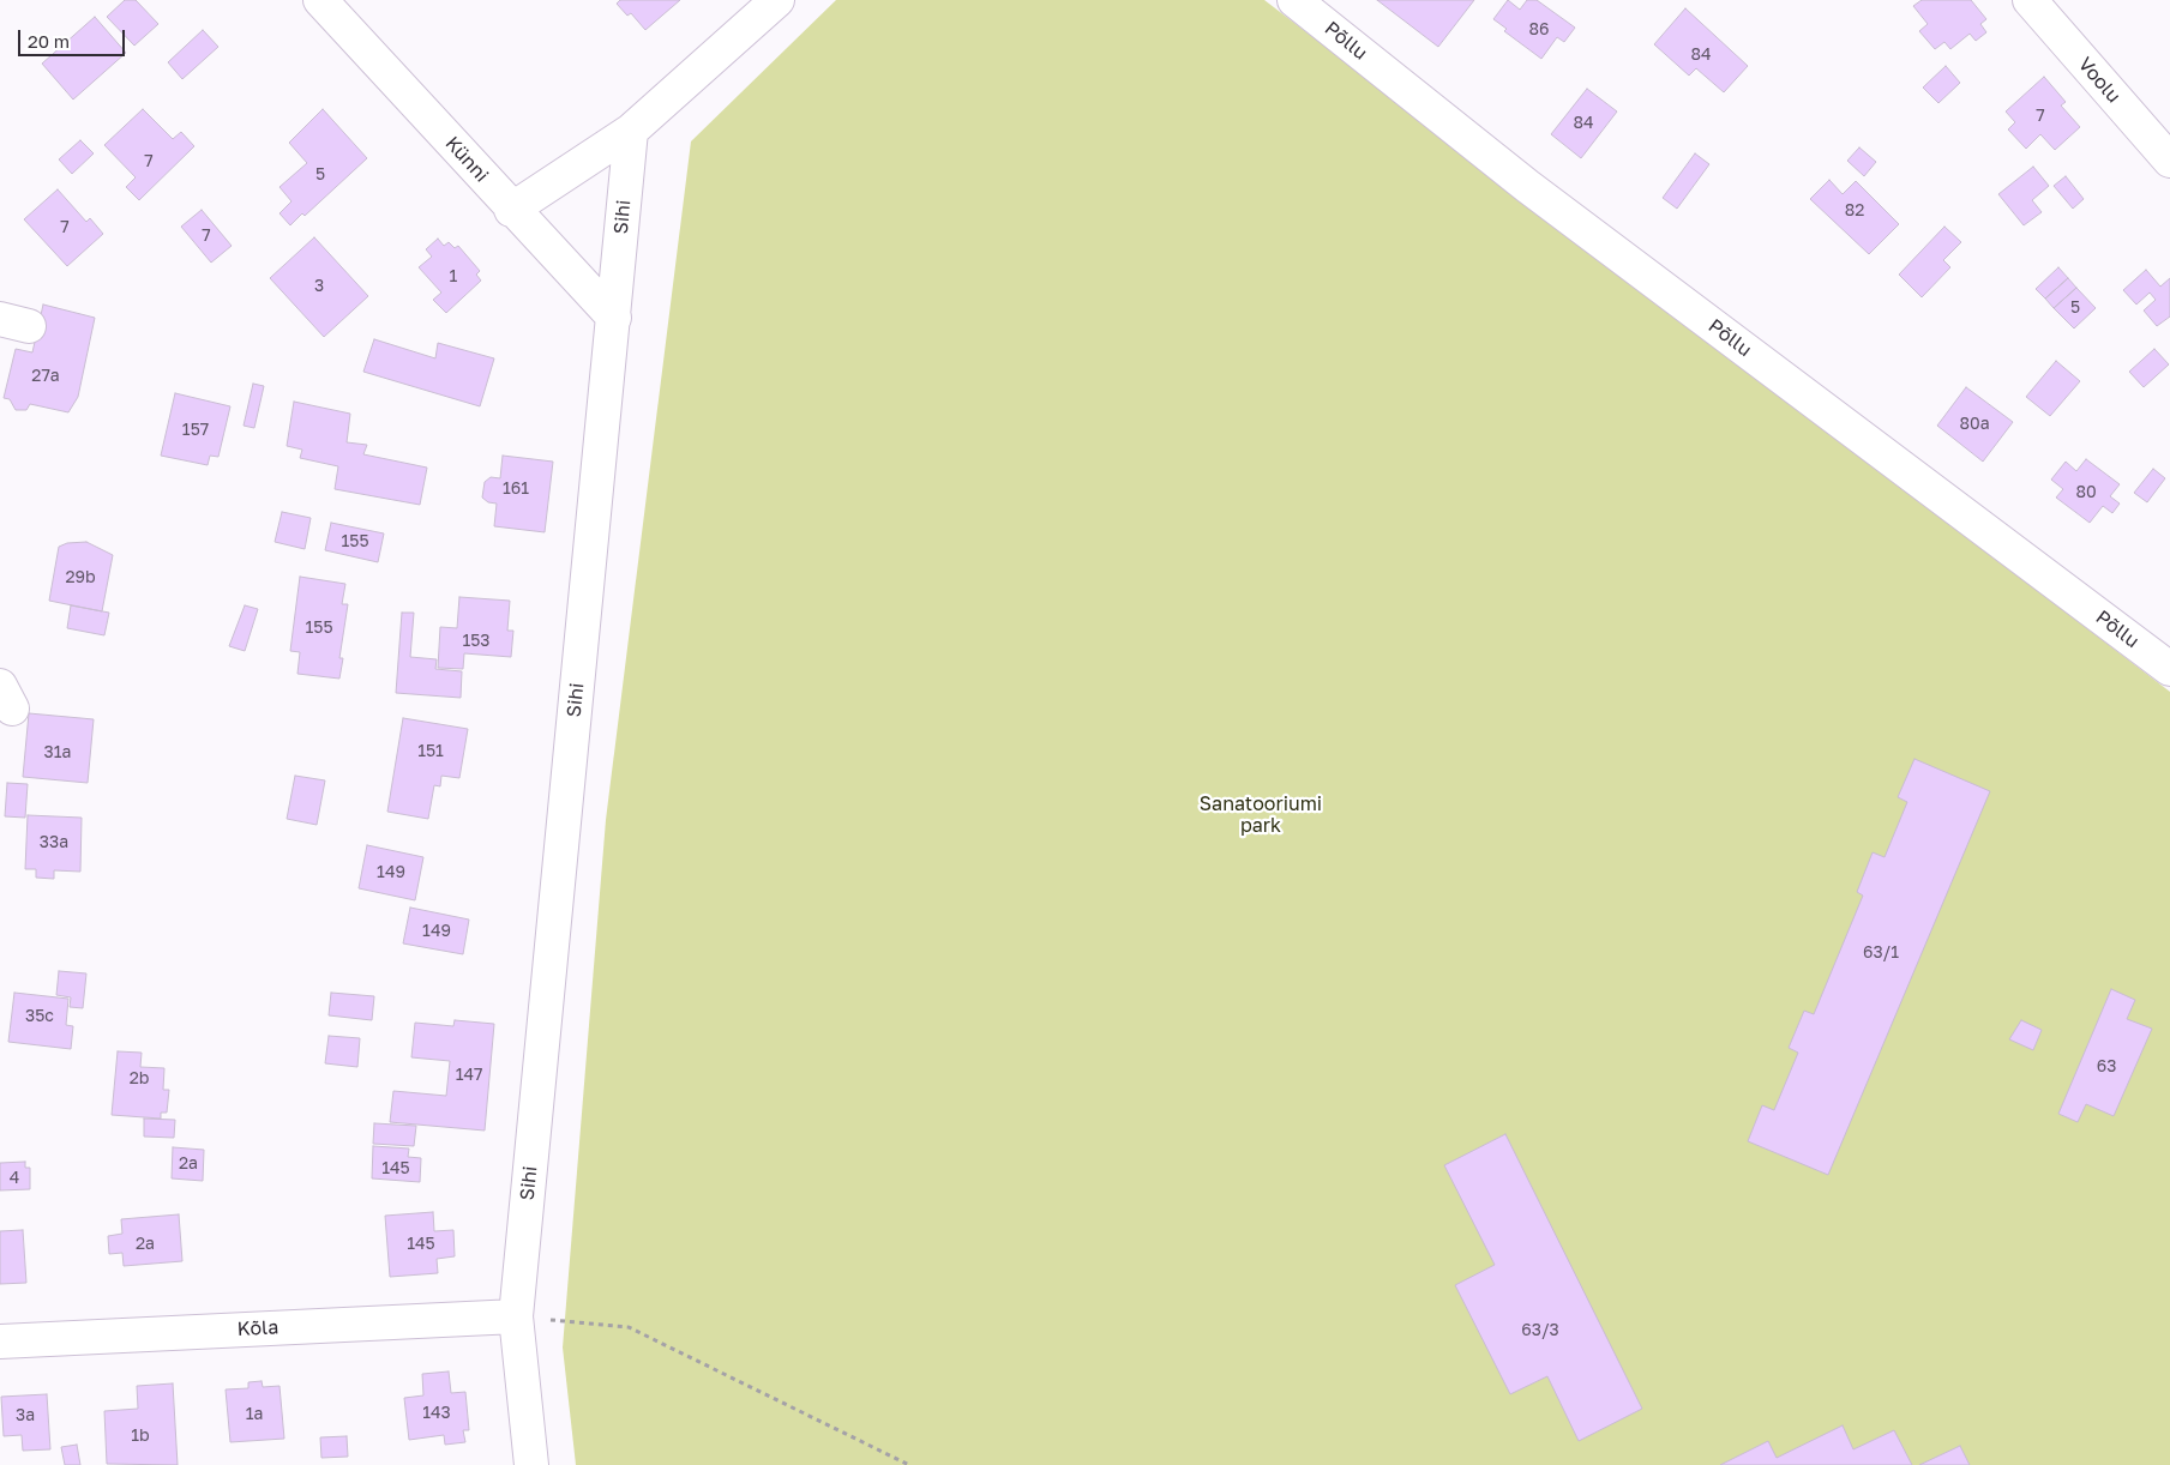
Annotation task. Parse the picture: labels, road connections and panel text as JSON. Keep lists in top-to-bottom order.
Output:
{
  "streets": {
    "street": [
      "Põllu",
      "Voolu",
      "Künni",
      "Sihi",
      "Kõla"
    ]
  },
  "crossings": [
    ["Künni", "Sihi"],
    ["Sihi", "Kõla"]
  ],
  "parks": ["Sanatooriumi park"],
  "house_numbers": [
    "86",
    "84",
    "7",
    "84",
    "7",
    "5",
    "82",
    "7",
    "7",
    "1",
    "3",
    "5",
    "27a",
    "80a",
    "157",
    "161",
    "80",
    "155",
    "29b",
    "155",
    "153",
    "151",
    "31a",
    "33a",
    "149",
    "149",
    "63/1",
    "35c",
    "63",
    "147",
    "2b",
    "2a",
    "145",
    "4",
    "2a",
    "145",
    "63/3",
    "143",
    "1a",
    "3a",
    "1b"
  ],
  "scale_bar": "20 m"
}
